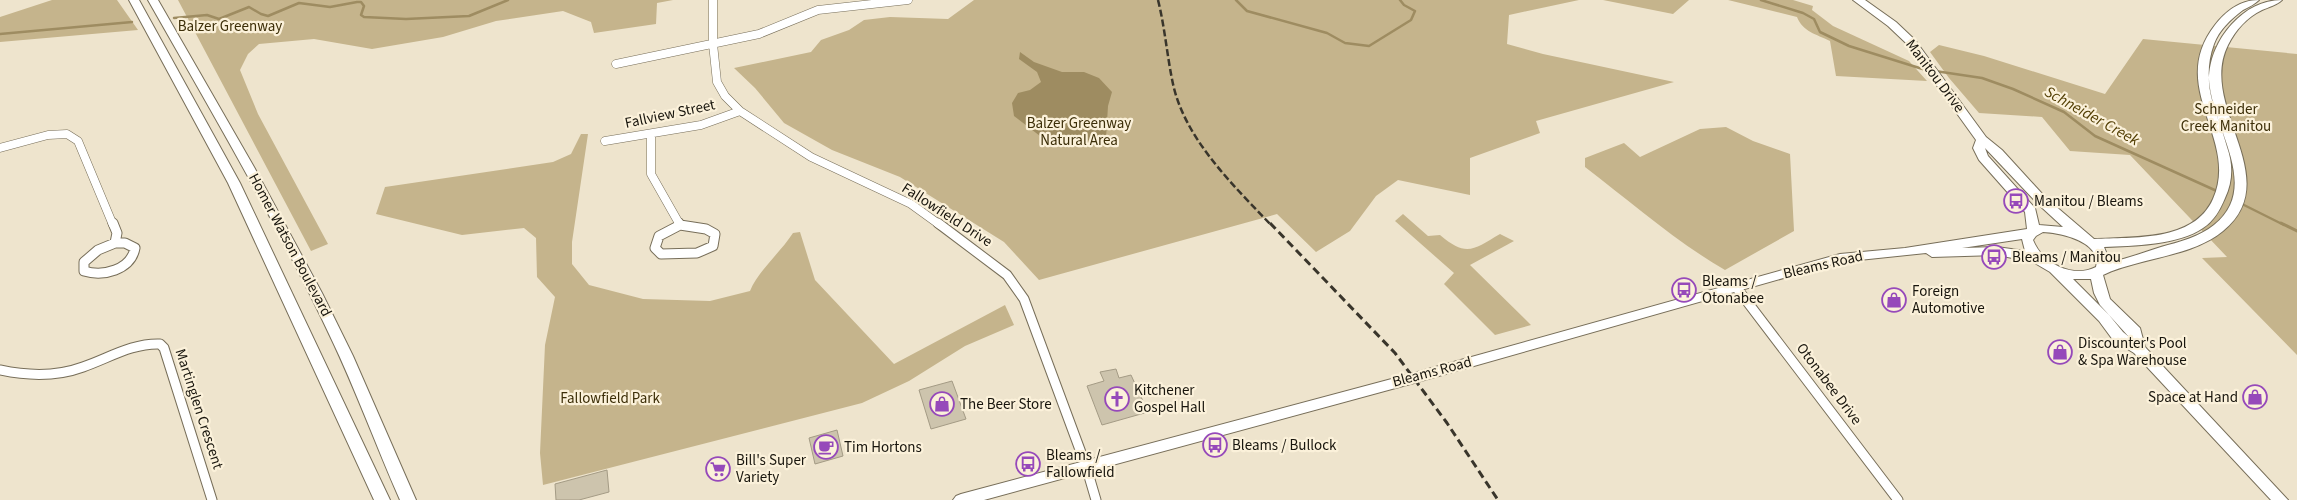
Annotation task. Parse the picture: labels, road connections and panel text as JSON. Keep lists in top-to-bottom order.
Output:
{
  "streets": {
    "main road": ["Manitou Drive", "Homer Watson Boulevard", "Bleams Road"],
    "street": [
      "Fallview Street",
      "Fallowfield Drive",
      "Otonabee Drive",
      "Martinglen Crescent"
    ]
  },
  "crossings": [
    ["Manitou Drive", "Bleams Road"],
    ["Fallview Street", "Fallowfield Drive"],
    ["Fallowfield Drive", "Bleams Road"],
    ["Bleams Road", "Otonabee Drive"]
  ],
  "water": ["Schneider Creek"],
  "parks": [
    "Balzer Greenway",
    "Schneider Creek Manitou",
    "Balzer Greenway Natural Area",
    "Fallowfield Park"
  ],
  "places": {
    "bus stop": [
      "Manitou / Bleams",
      "Bleams / Manitou",
      "Bleams / Otonabee",
      "Bleams / Bullock",
      "Bleams / Fallowfield"
    ],
    "shop": [
      "Foreign Automotive",
      "Discounter's Pool & Spa Warehouse",
      "Space at Hand",
      "The Beer Store"
    ],
    "church": ["Kitchener Gospel Hall"],
    "cafe": ["Tim Hortons"],
    "supermarket": ["Bill's Super Variety"]
  }
}
